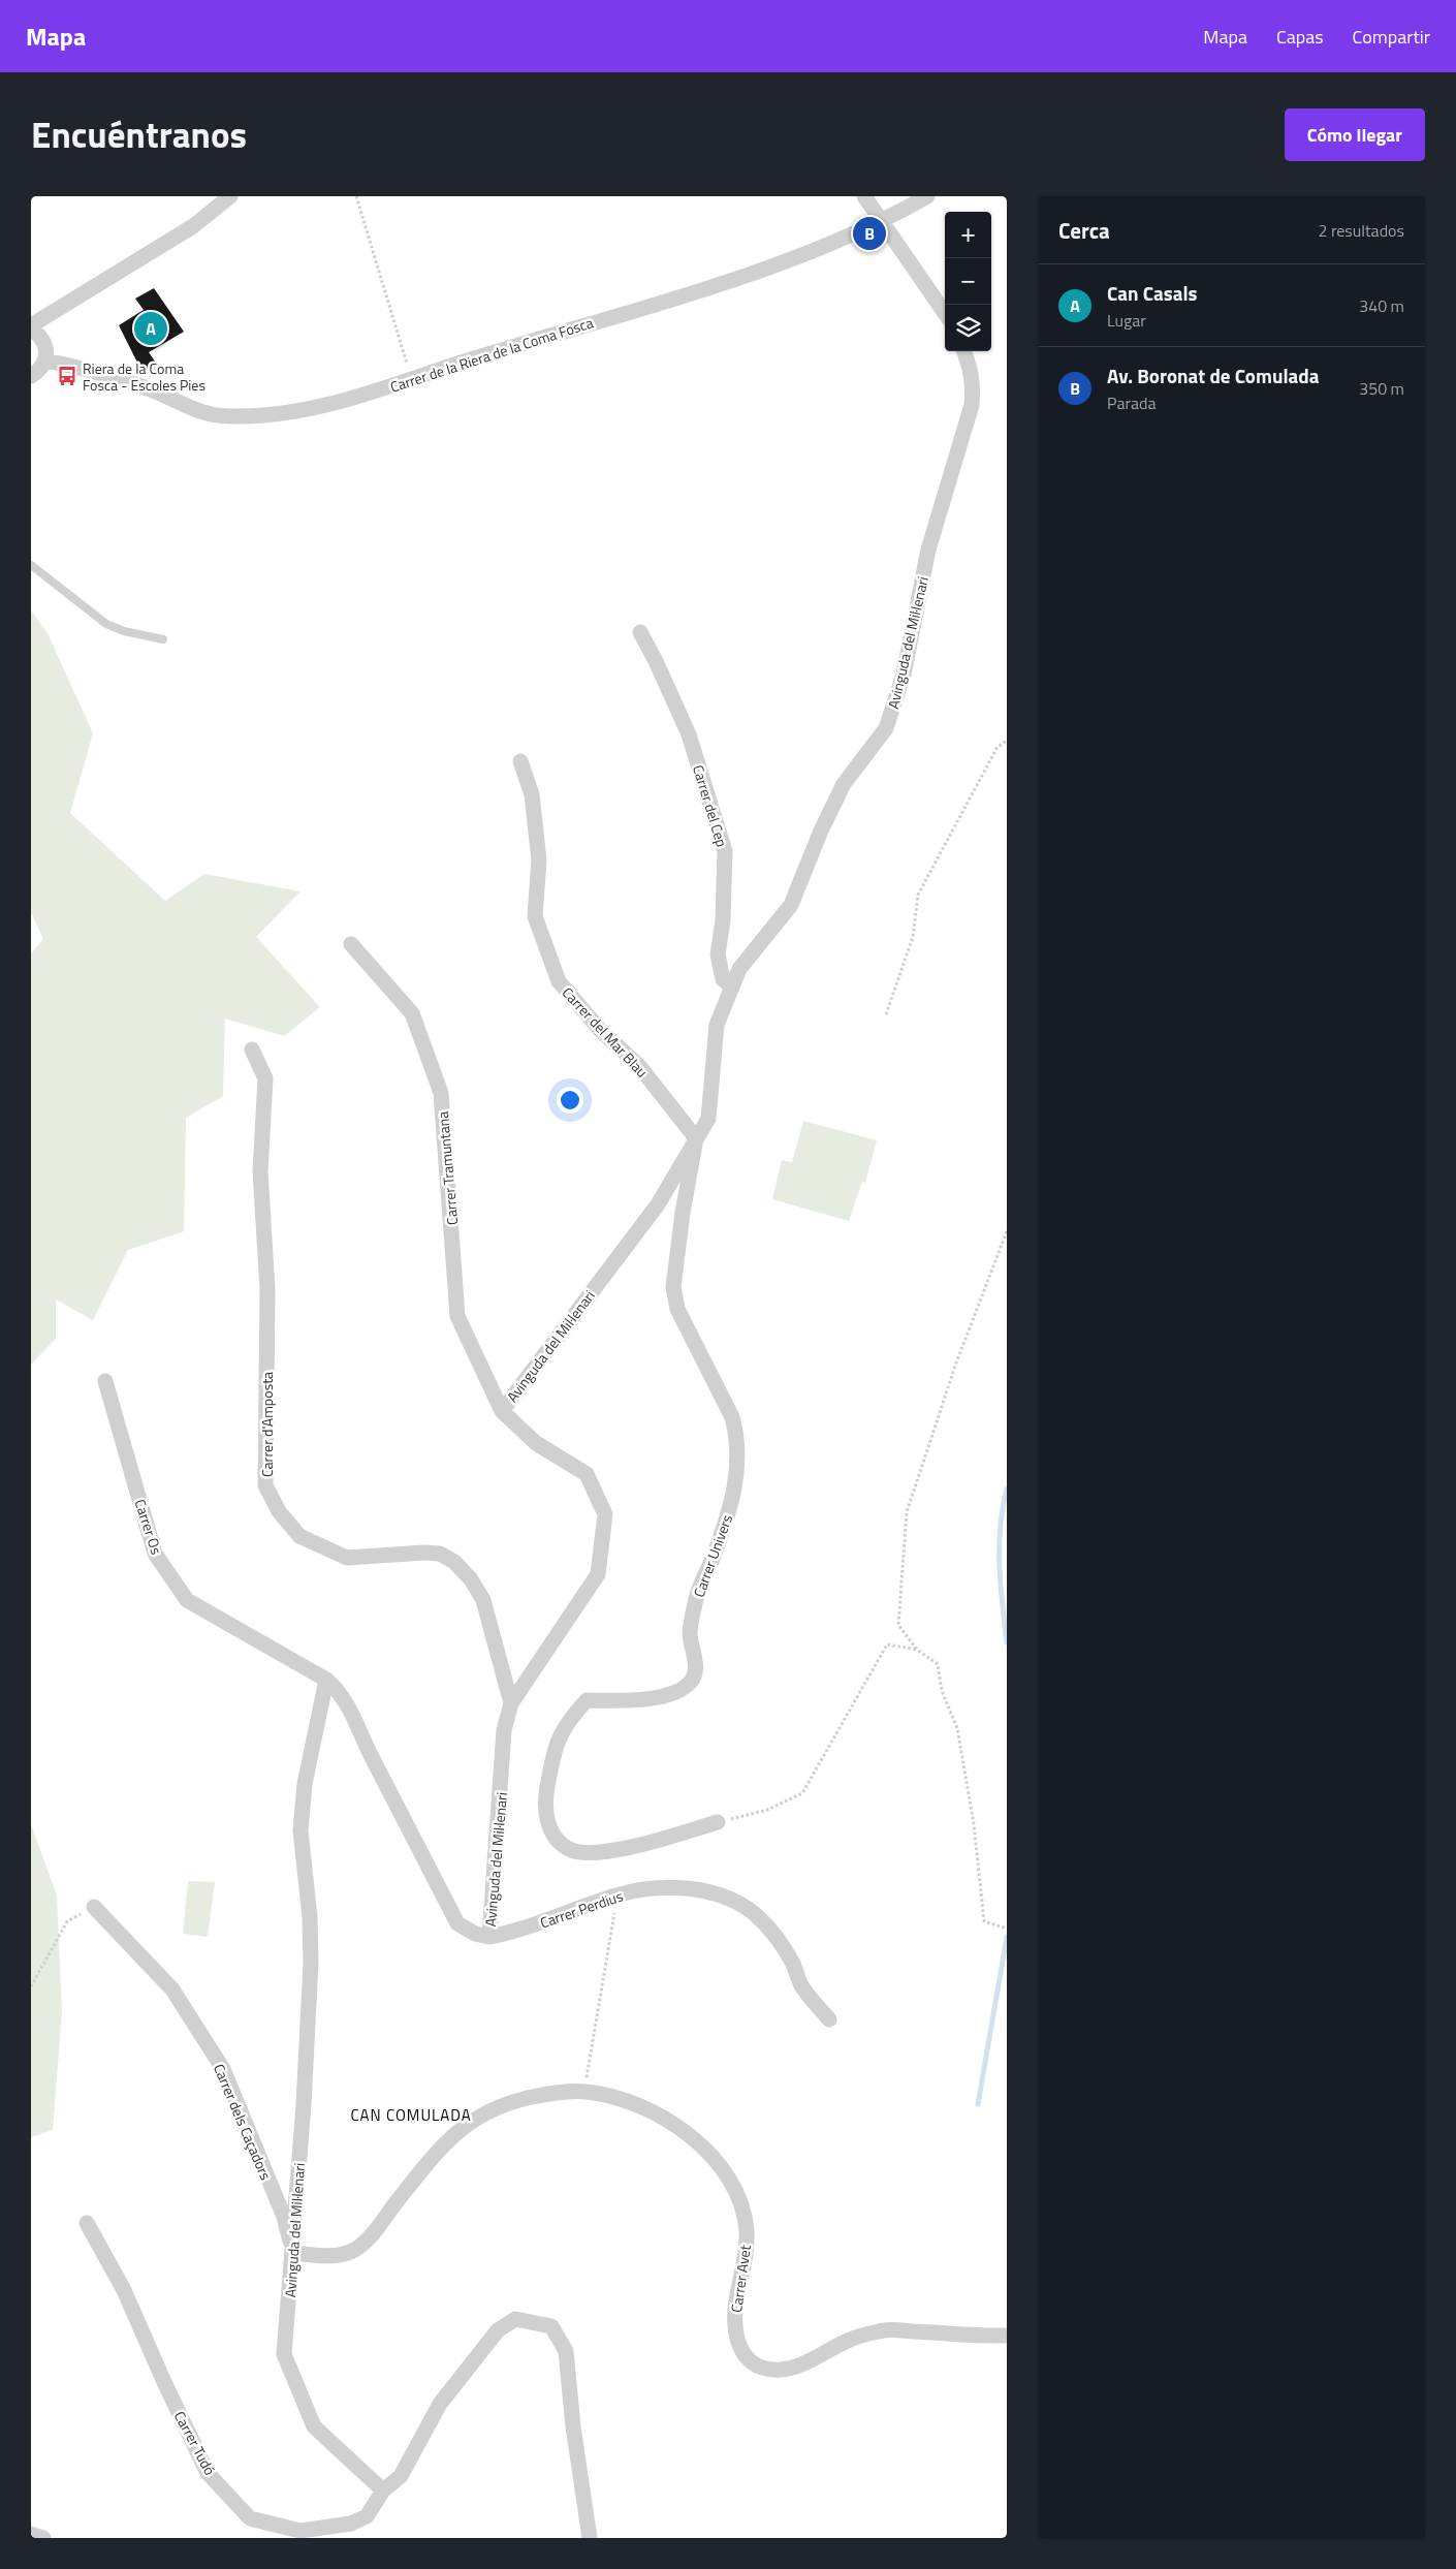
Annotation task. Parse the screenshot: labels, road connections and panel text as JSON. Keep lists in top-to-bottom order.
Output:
{
  "streets": {
    "street": [
      "Carrer de la Riera de la Coma Fosca",
      "Avinguda del Mil·lenari",
      "Carrer del Cep",
      "Carrer del Mar Blau",
      "Carrer Tramuntana",
      "Carrer d'Amposta",
      "Carrer Os",
      "Carrer Univers",
      "Carrer Perdius",
      "Carrer dels Caçadors",
      "Carrer Avet",
      "Carrer Tudó"
    ]
  },
  "crossings": [
    ["Avinguda del Mil·lenari", "Carrer del Cep"],
    ["Avinguda del Mil·lenari", "Carrer del Mar Blau"],
    ["Avinguda del Mil·lenari", "Carrer Tramuntana"],
    ["Avinguda del Mil·lenari", "Carrer d'Amposta"],
    ["Avinguda del Mil·lenari", "Carrer Os"],
    ["Avinguda del Mil·lenari", "Carrer Univers"],
    ["Avinguda del Mil·lenari", "Carrer Perdius"],
    ["Avinguda del Mil·lenari", "Carrer dels Caçadors"],
    ["Avinguda del Mil·lenari", "Carrer Avet"],
    ["Avinguda del Mil·lenari", "Carrer Tudó"],
    ["Carrer del Mar Blau", "Carrer Univers"],
    ["Carrer dels Caçadors", "Carrer Avet"]
  ],
  "districts": ["CAN COMULADA"],
  "places": {
    "bus stop": ["Riera de la Coma Fosca - Escoles Pies"]
  },
  "page": {
    "header": "Mapa",
    "nav": ["Mapa", "Capas", "Compartir"],
    "title": "Encuéntranos",
    "buttons": "Cómo llegar",
    "heading": ["Cerca", "2 resultados"],
    "map_buttons": ["+", "−"],
    "pins": ["B", "A"],
    "list": [
      {
        "mark": "A",
        "name": "Can Casals",
        "note": "Lugar",
        "value": "340 m"
      },
      {
        "mark": "B",
        "name": "Av. Boronat de Comulada",
        "note": "Parada",
        "value": "350 m"
      }
    ]
  }
}
